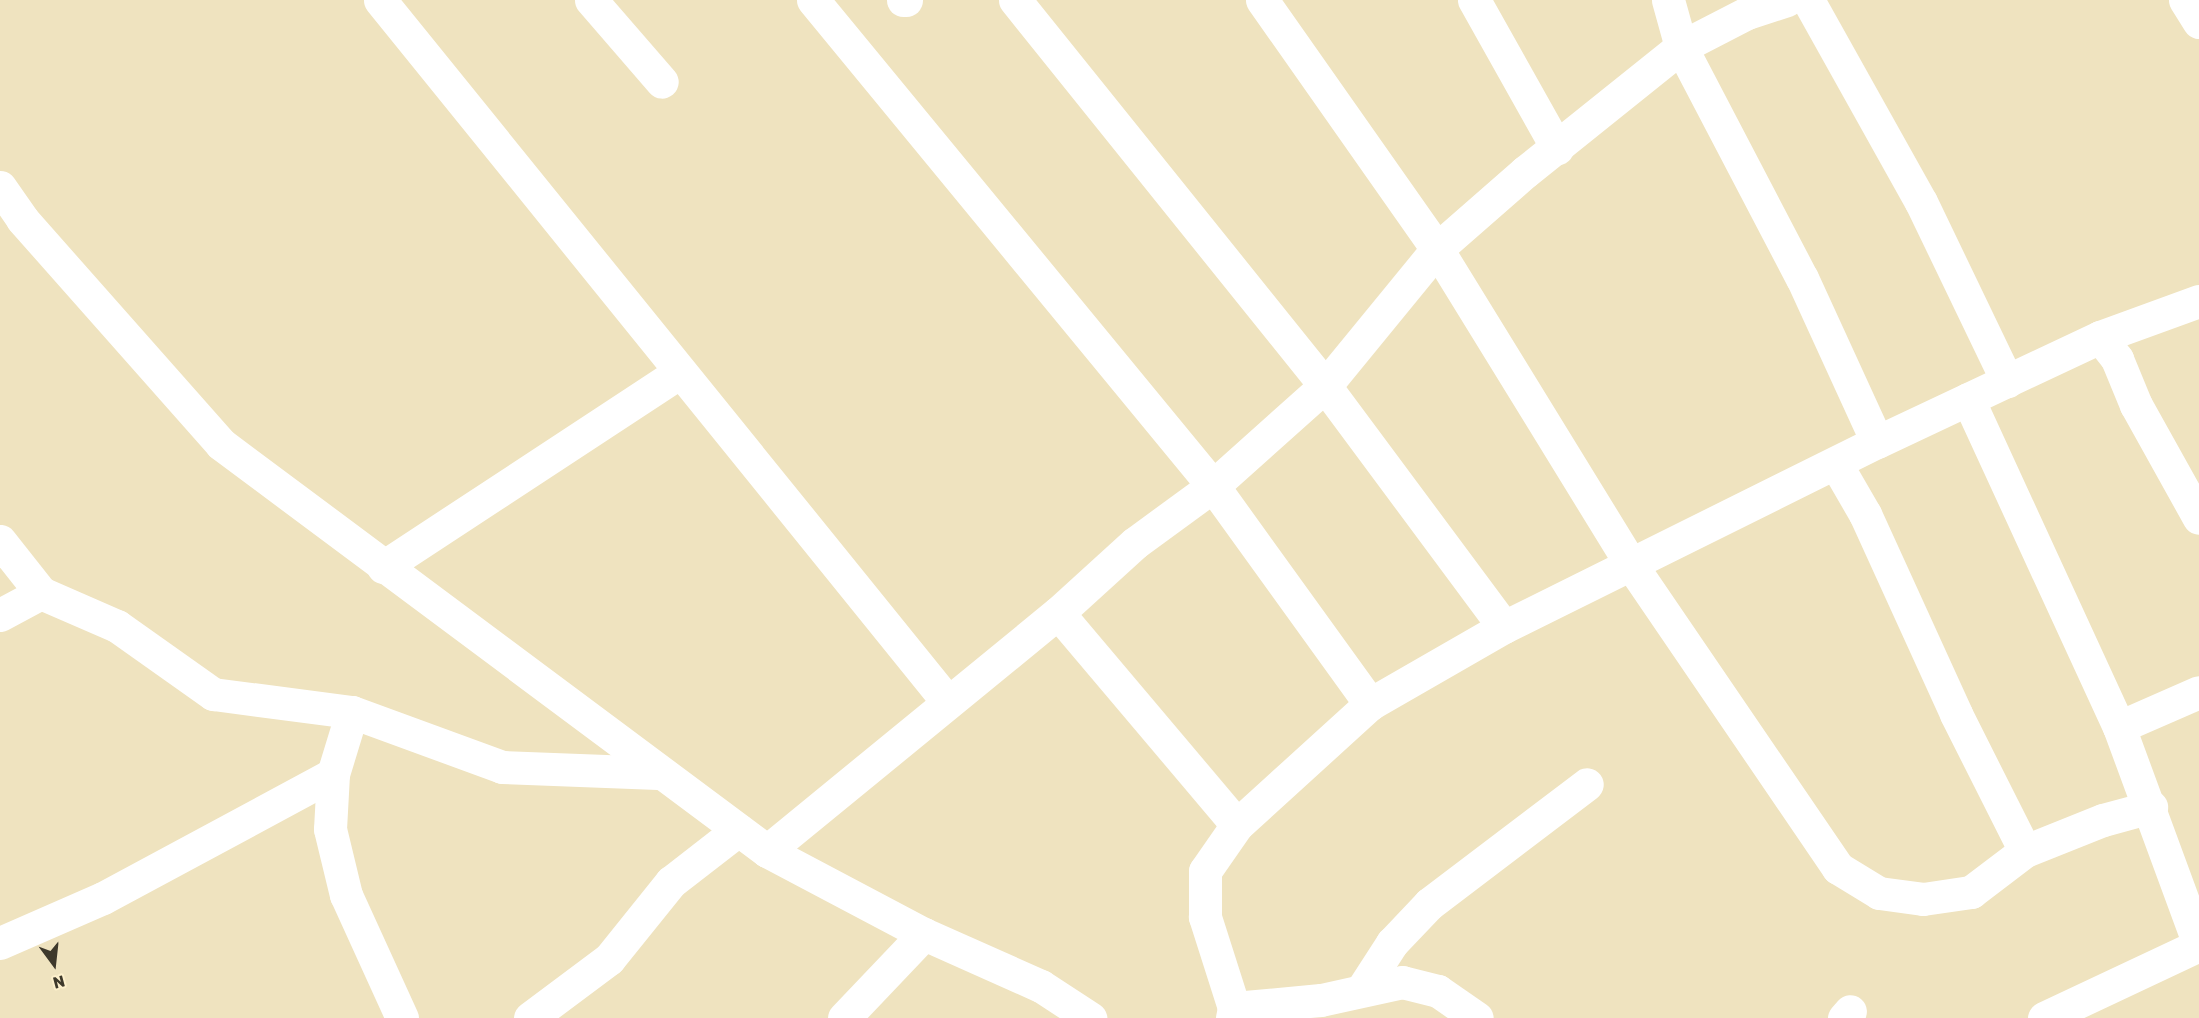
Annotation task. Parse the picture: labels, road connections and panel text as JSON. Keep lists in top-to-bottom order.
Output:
{
  "north": "bottom"
}
